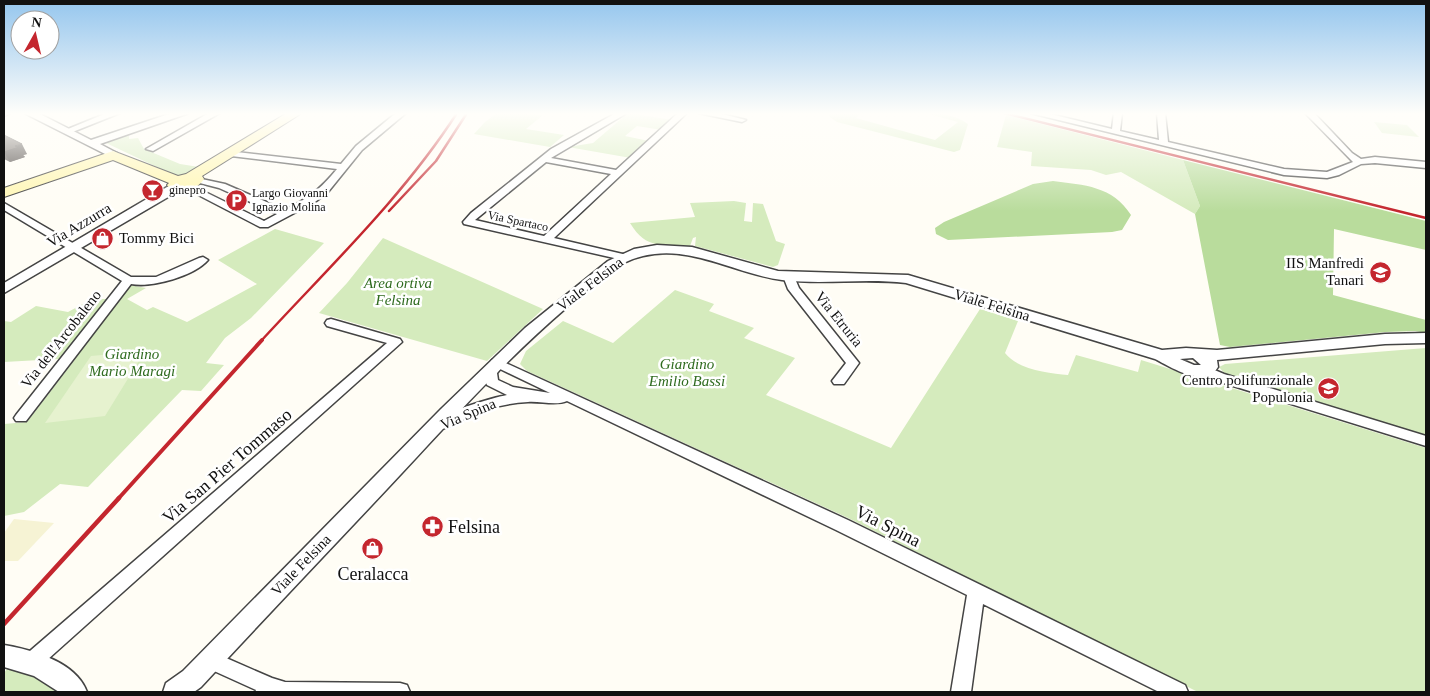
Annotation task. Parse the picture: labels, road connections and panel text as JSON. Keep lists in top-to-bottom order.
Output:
{
  "streets": {
    "main road": ["Via Azzurra"],
    "street": [
      "Via Spartaco",
      "Viale Felsina",
      "Via Etruria",
      "Via dell'Arcobaleno",
      "Via Spina",
      "Via San Pier Tommaso"
    ]
  },
  "crossings": [
    ["Via Spartaco", "Viale Felsina"],
    ["Viale Felsina", "Via Etruria"],
    ["Viale Felsina", "Via Spina"]
  ],
  "parks": ["Area ortiva Felsina", "Giardino Mario Maragi", "Giardino Emilio Bassi"],
  "places": {
    "bar": ["ginepro"],
    "parking": ["Largo Giovanni Ignazio Molina"],
    "shop": ["Tommy Bici", "Ceralacca"],
    "school or university": ["IIS Manfredi Tanari", "Centro polifunzionale Populonia"],
    "pharmacy": ["Felsina"]
  },
  "north": "top"
}
